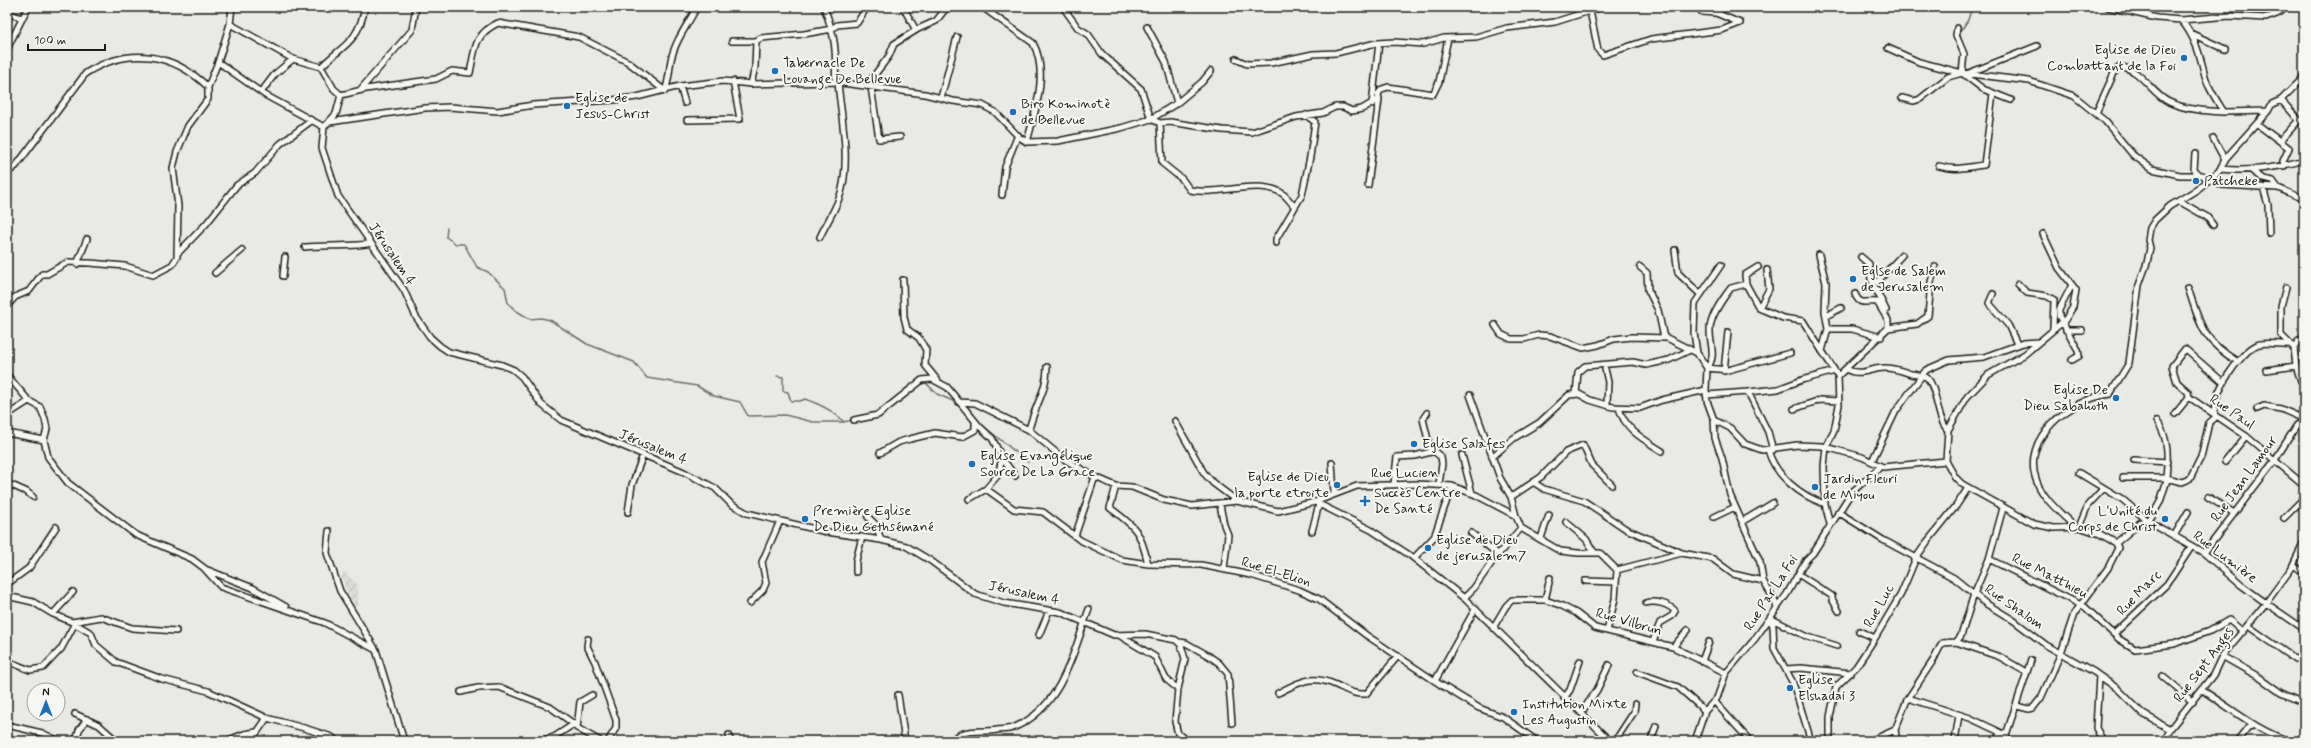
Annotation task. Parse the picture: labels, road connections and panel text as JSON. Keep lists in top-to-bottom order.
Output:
{
  "streets": {
    "street": [
      "Jérusalem 4",
      "Rue Paul",
      "Rue Lucien",
      "Rue Jean Lamour",
      "Rue Lumière",
      "Rue El-Elion",
      "Rue Matthieu",
      "Rue Par La Foi",
      "Rue Marc",
      "Rue Luc",
      "Rue Shalom",
      "Rue Vilbrun",
      "Rue Sept Anges"
    ]
  },
  "crossings": [
    ["Rue Paul", "Rue Jean Lamour"],
    ["Rue Jean Lamour", "Rue Lumière"],
    ["Rue Lumière", "Rue Marc"],
    ["Rue Lumière", "Rue Sept Anges"],
    ["Rue Matthieu", "Rue Marc"],
    ["Rue Matthieu", "Rue Sept Anges"],
    ["Rue Par La Foi", "Rue Shalom"],
    ["Rue Par La Foi", "Rue Vilbrun"],
    ["Rue Luc", "Rue Shalom"],
    ["Rue Shalom", "Rue Sept Anges"]
  ],
  "places": {
    "other": [
      "Eglise de Dieu Combattant de la Foi",
      "Tabernacle De Louange De Bellevue",
      "Eglise de Jesus-Christ",
      "Biro Kominotè de Bellevue",
      "Patcheke",
      "Eglse de Salem de Jerusalem",
      "Eglise De Dieu Sabahoth",
      "Eglise Salafes",
      "Eglise Evangélique Source De La Grace",
      "Eglise de Dieu la porte etroite",
      "Jardin Fleuri de Miyou",
      "Première Eglise De Dieu Gethsémané",
      "L'Unité du Corps de Christ",
      "Eglise de Dieu de jerusalem7",
      "Eglise Elshadai 3",
      "Institution Mixte Les Augustin"
    ],
    "health": ["Succès Centre De Santé"]
  },
  "scale_bar": "100 m",
  "north": "top"
}
